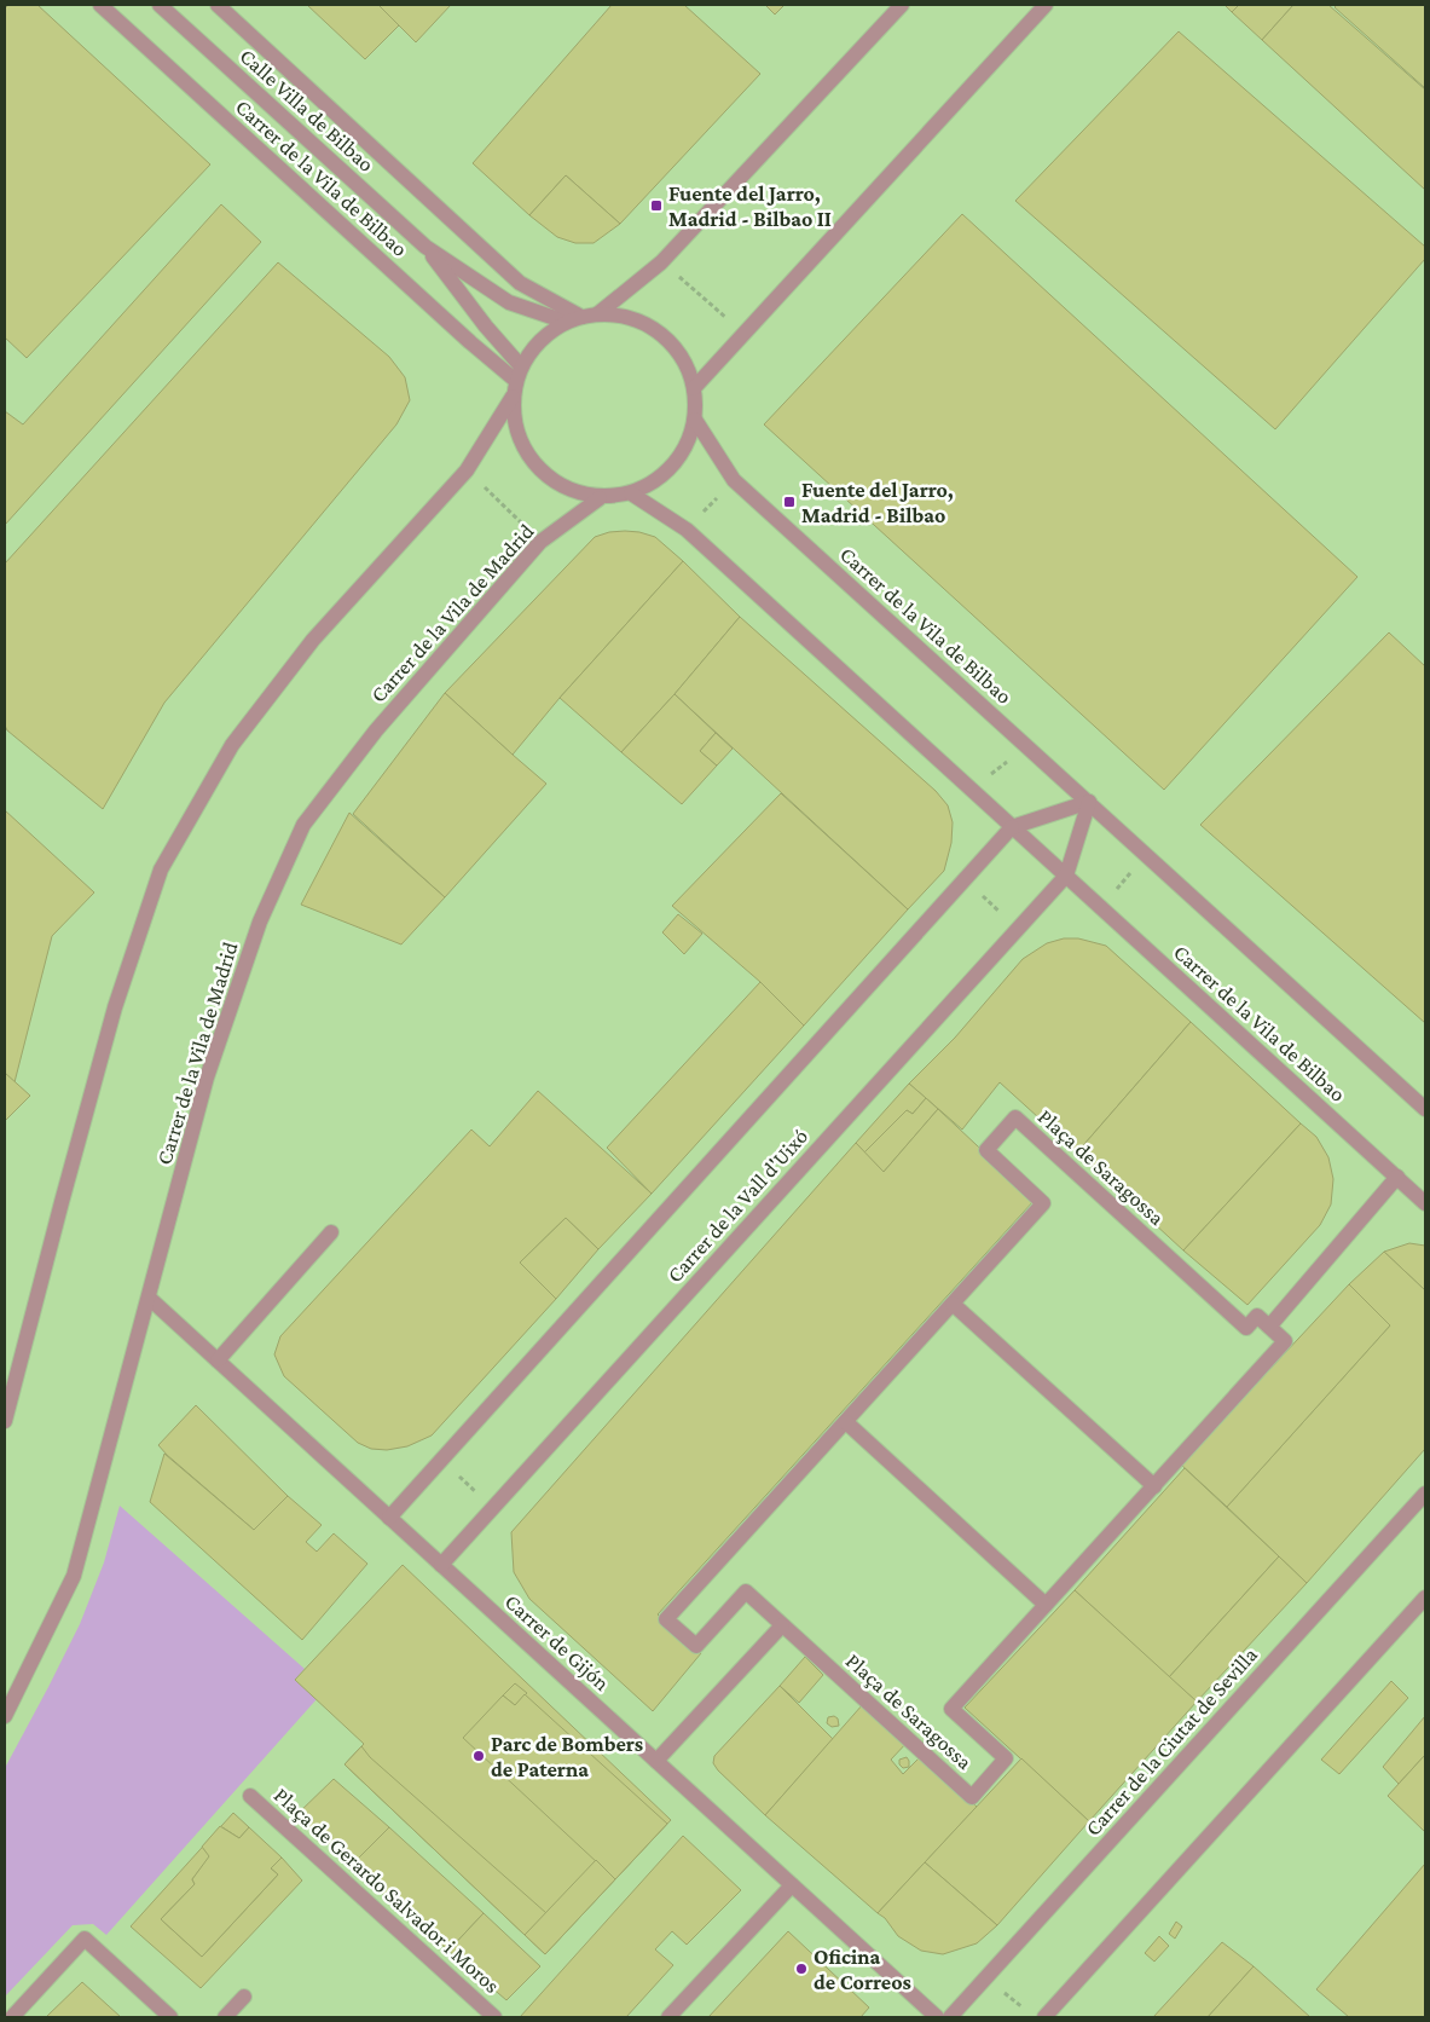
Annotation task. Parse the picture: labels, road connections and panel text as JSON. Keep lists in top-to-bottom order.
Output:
{
  "streets": {
    "street": [
      "Calle Villa de Bilbao",
      "Carrer de la Vila de Bilbao",
      "Carrer de la Vila de Madrid",
      "Plaça de Saragossa",
      "Carrer de la Vall d'Uixó",
      "Carrer de Gijón",
      "Carrer de la Ciutat de Sevilla",
      "Plaça de Gerardo Salvador i Moros"
    ]
  },
  "crossings": [
    ["Calle Villa de Bilbao", "Carrer de la Vila de Bilbao"],
    ["Calle Villa de Bilbao", "Carrer de la Vila de Madrid"],
    ["Carrer de la Vila de Bilbao", "Carrer de la Vila de Madrid"],
    ["Carrer de la Vila de Bilbao", "Carrer de la Vall d'Uixó"],
    ["Carrer de la Vila de Madrid", "Carrer de Gijón"],
    ["Carrer de la Vall d'Uixó", "Carrer de Gijón"]
  ],
  "places": {
    "transit": ["Fuente del Jarro, Madrid - Bilbao II", "Fuente del Jarro, Madrid - Bilbao"],
    "other": ["Parc de Bombers de Paterna", "Oficina de Correos"]
  }
}
